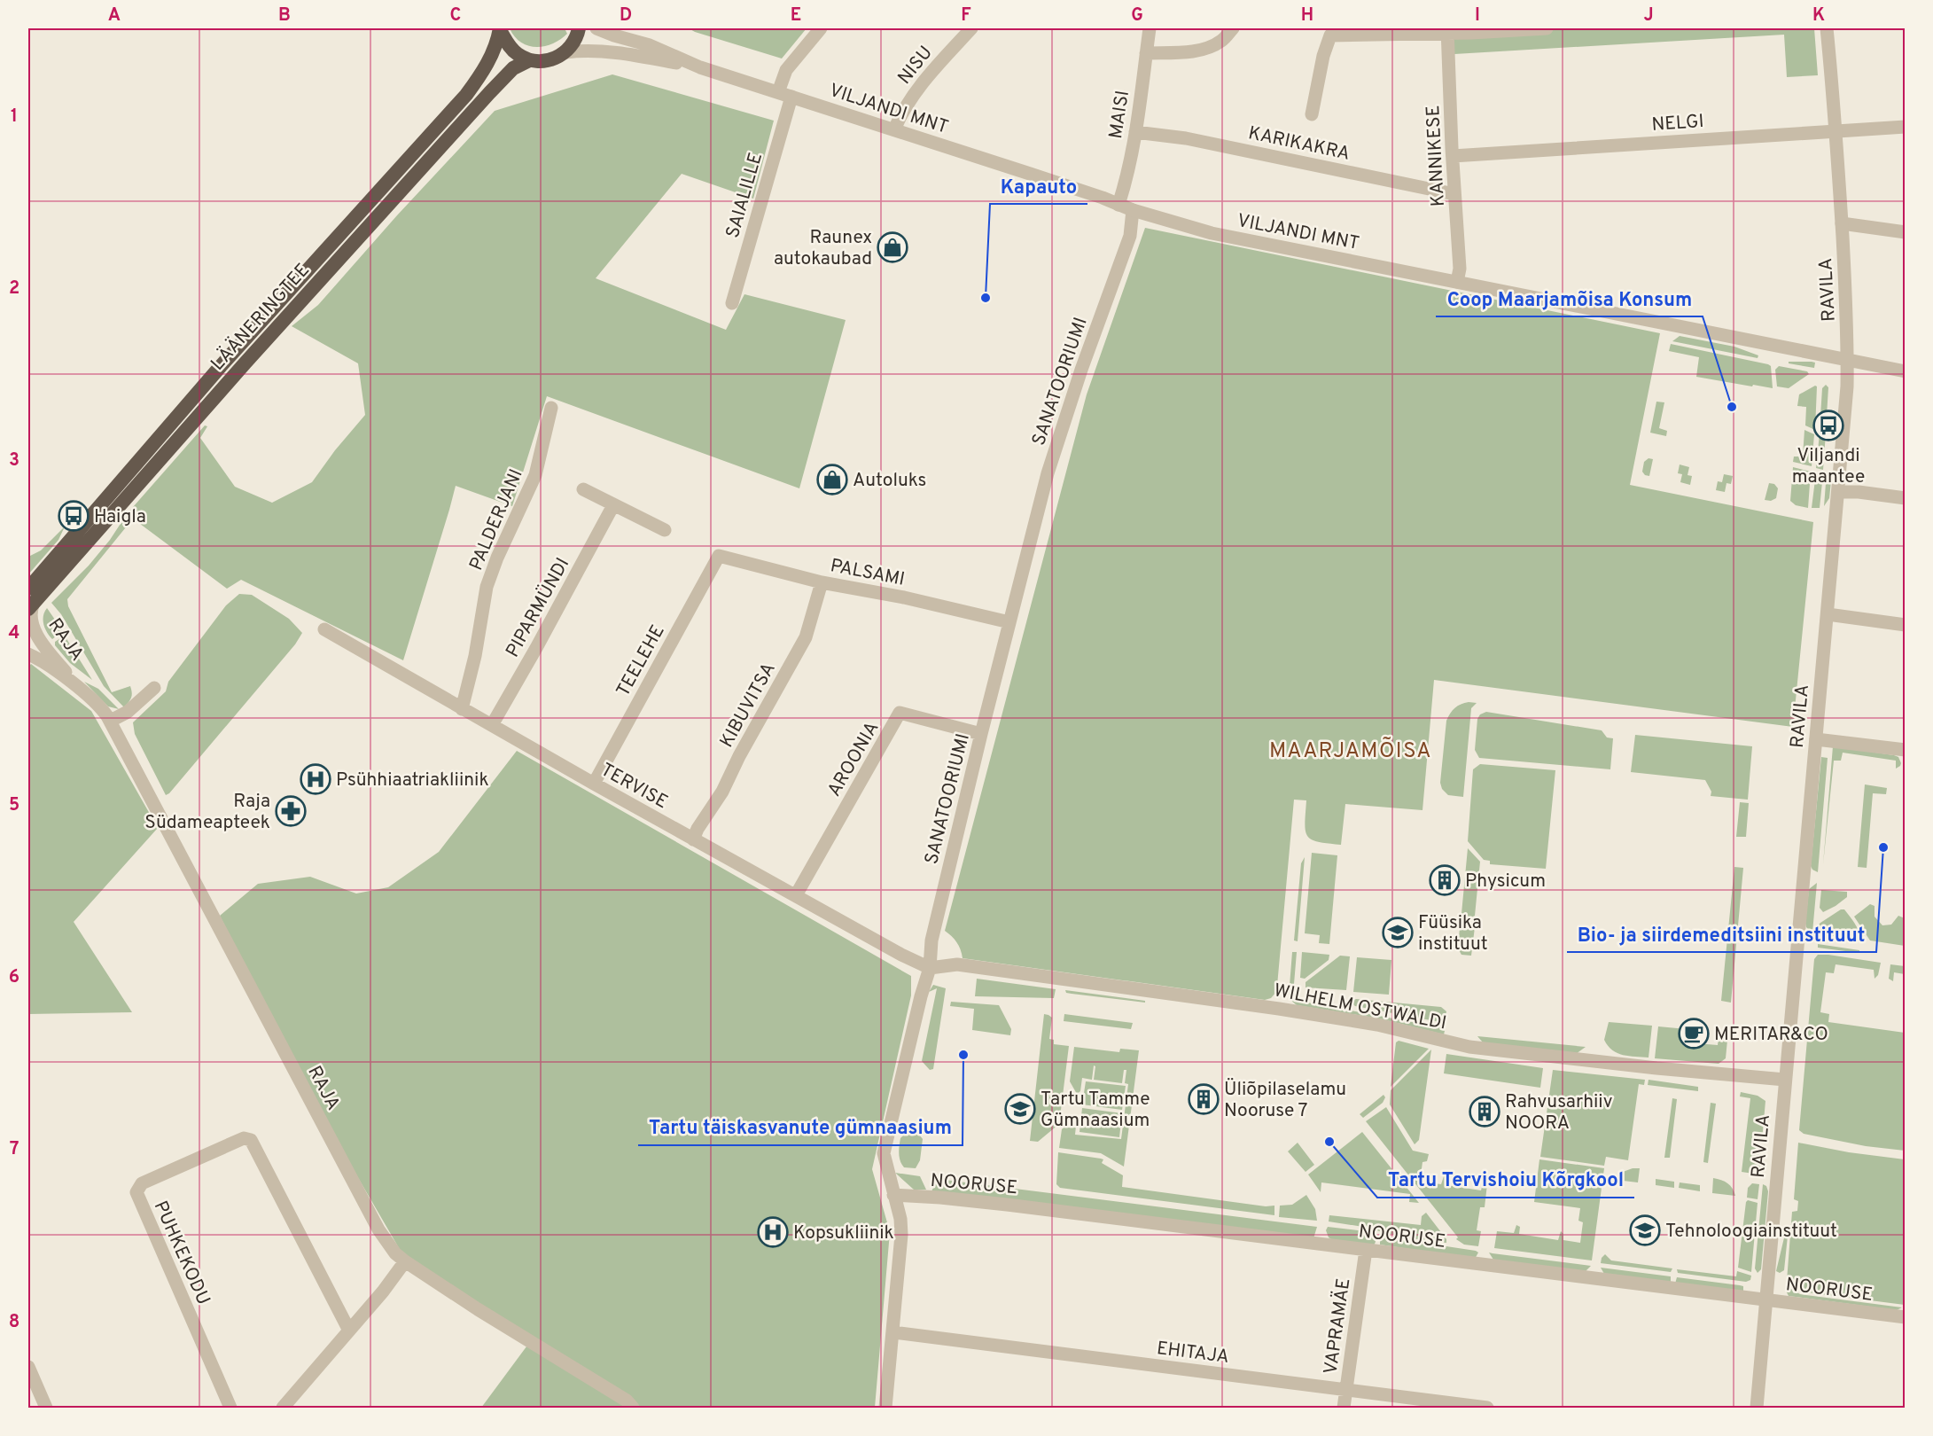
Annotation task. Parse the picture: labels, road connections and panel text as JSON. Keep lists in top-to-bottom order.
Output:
{
  "streets": {
    "highway": ["LÄÄNERINGTEE"],
    "street": [
      "NISU",
      "VILJANDI MNT",
      "MAISI",
      "NELGI",
      "KARIKAKRA",
      "KANNIKESE",
      "SAIALILLE",
      "RAVILA",
      "SANATOORIUMI",
      "PALDERJANI",
      "PALSAMI",
      "PIPARMÜNDI",
      "RAJA",
      "TEELEHE",
      "KIBUVITSA",
      "AROONIA",
      "TERVISE",
      "WILHELM OSTWALDI",
      "NOORUSE",
      "PUHKEKODU",
      "VAPRAMÄE",
      "EHITAJA"
    ]
  },
  "crossings": [
    ["NISU", "VILJANDI MNT"],
    ["VILJANDI MNT", "MAISI"],
    ["VILJANDI MNT", "KANNIKESE"],
    ["VILJANDI MNT", "SAIALILLE"],
    ["VILJANDI MNT", "RAVILA"],
    ["VILJANDI MNT", "LÄÄNERINGTEE"],
    ["VILJANDI MNT", "SANATOORIUMI"],
    ["MAISI", "KARIKAKRA"],
    ["NELGI", "KANNIKESE"],
    ["NELGI", "RAVILA"],
    ["KARIKAKRA", "KANNIKESE"],
    ["RAVILA", "WILHELM OSTWALDI"],
    ["RAVILA", "NOORUSE"],
    ["LÄÄNERINGTEE", "RAJA"],
    ["SANATOORIUMI", "PALSAMI"],
    ["SANATOORIUMI", "AROONIA"],
    ["SANATOORIUMI", "TERVISE"],
    ["SANATOORIUMI", "WILHELM OSTWALDI"],
    ["SANATOORIUMI", "NOORUSE"],
    ["SANATOORIUMI", "EHITAJA"],
    ["PALDERJANI", "TERVISE"],
    ["PALSAMI", "TEELEHE"],
    ["PALSAMI", "KIBUVITSA"],
    ["PIPARMÜNDI", "TERVISE"],
    ["TEELEHE", "TERVISE"],
    ["KIBUVITSA", "TERVISE"],
    ["AROONIA", "TERVISE"],
    ["TERVISE", "WILHELM OSTWALDI"],
    ["NOORUSE", "VAPRAMÄE"],
    ["VAPRAMÄE", "EHITAJA"]
  ],
  "districts": ["MAARJAMÕISA"],
  "places": {
    "shop": ["Raunex autokaubad", "Autoluks"],
    "other": [
      "Kapauto",
      "Coop Maarjamõisa Konsum",
      "Bio- ja siirdemeditsiini instituut",
      "Tartu täiskasvanute gümnaasium",
      "Tartu Tervishoiu Kõrgkool"
    ],
    "bus stop": ["Viljandi maantee", "Haigla"],
    "hospital": ["Psühhiaatriakliinik", "Kopsukliinik"],
    "pharmacy": ["Raja Südameapteek"],
    "building": ["Physicum", "Üliõpilaselamu Nooruse 7", "Rahvusarhiiv NOORA"],
    "school or university": ["Füüsika instituut", "Tartu Tamme Gümnaasium", "Tehnoloogiainstituut"],
    "cafe": ["MERITAR&CO"]
  },
  "grid": {
    "columns": [
      "A",
      "B",
      "C",
      "D",
      "E",
      "F",
      "G",
      "H",
      "I",
      "J",
      "K"
    ],
    "rows": [
      "1",
      "2",
      "3",
      "4",
      "5",
      "6",
      "7",
      "8"
    ]
  }
}
